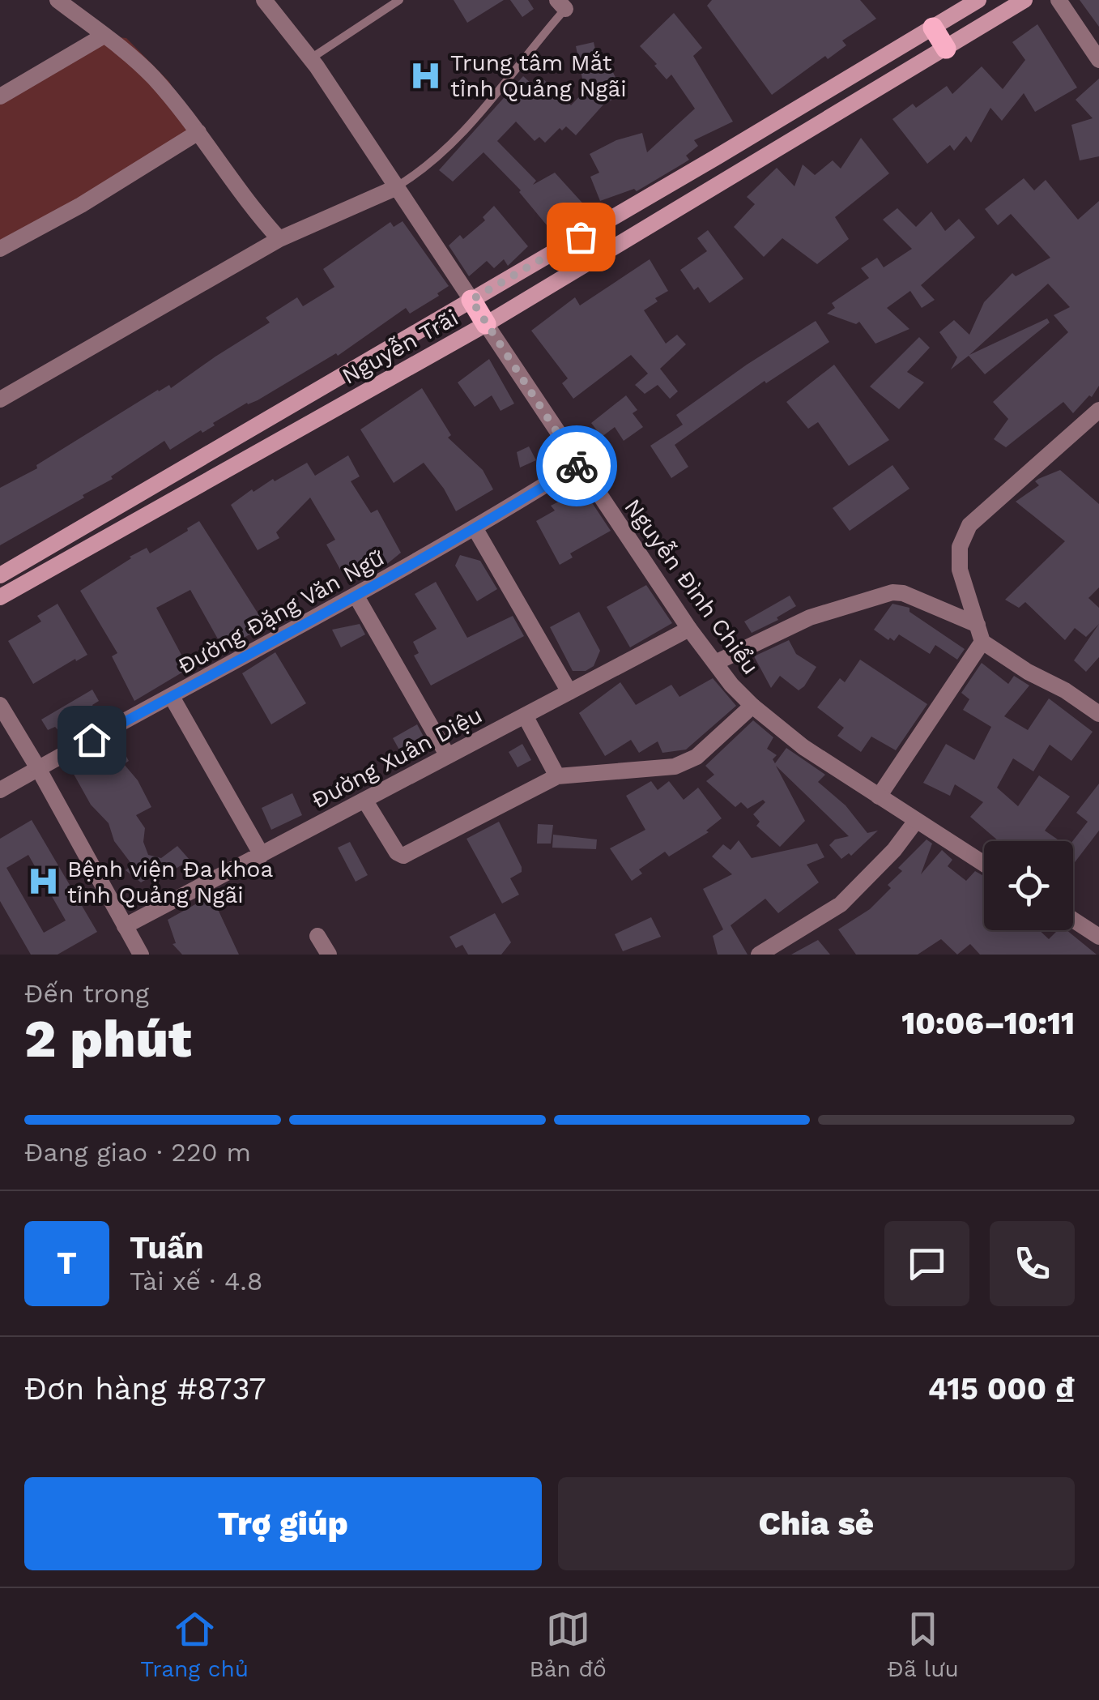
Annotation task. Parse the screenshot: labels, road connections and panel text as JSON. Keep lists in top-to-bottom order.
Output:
{
  "streets": {
    "main road": ["Nguyễn Trãi"],
    "street": ["Nguyễn Đình Chiểu", "Đường Đặng Văn Ngữ", "Đường Xuân Diệu"]
  },
  "crossings": [
    ["Nguyễn Trãi", "Nguyễn Đình Chiểu"],
    ["Nguyễn Đình Chiểu", "Đường Đặng Văn Ngữ"],
    ["Nguyễn Đình Chiểu", "Đường Xuân Diệu"]
  ],
  "places": {
    "hospital": ["Trung tâm Mắt tỉnh Quảng Ngãi", "Bệnh viện Đa khoa tỉnh Quảng Ngãi"]
  },
  "page": {
    "heading": ["2 phút", "Đến trong", "10:06–10:11"],
    "panel": [
      "Tuấn",
      "Tài xế · 4.8",
      "Đơn hàng #8737",
      "415 000 ₫"
    ],
    "bar": "Đang giao · 220 m",
    "round": "T",
    "buttons": ["Trợ giúp", "Chia sẻ"],
    "tabs": ["Trang chủ", "Bản đồ", "Đã lưu"]
  }
}
